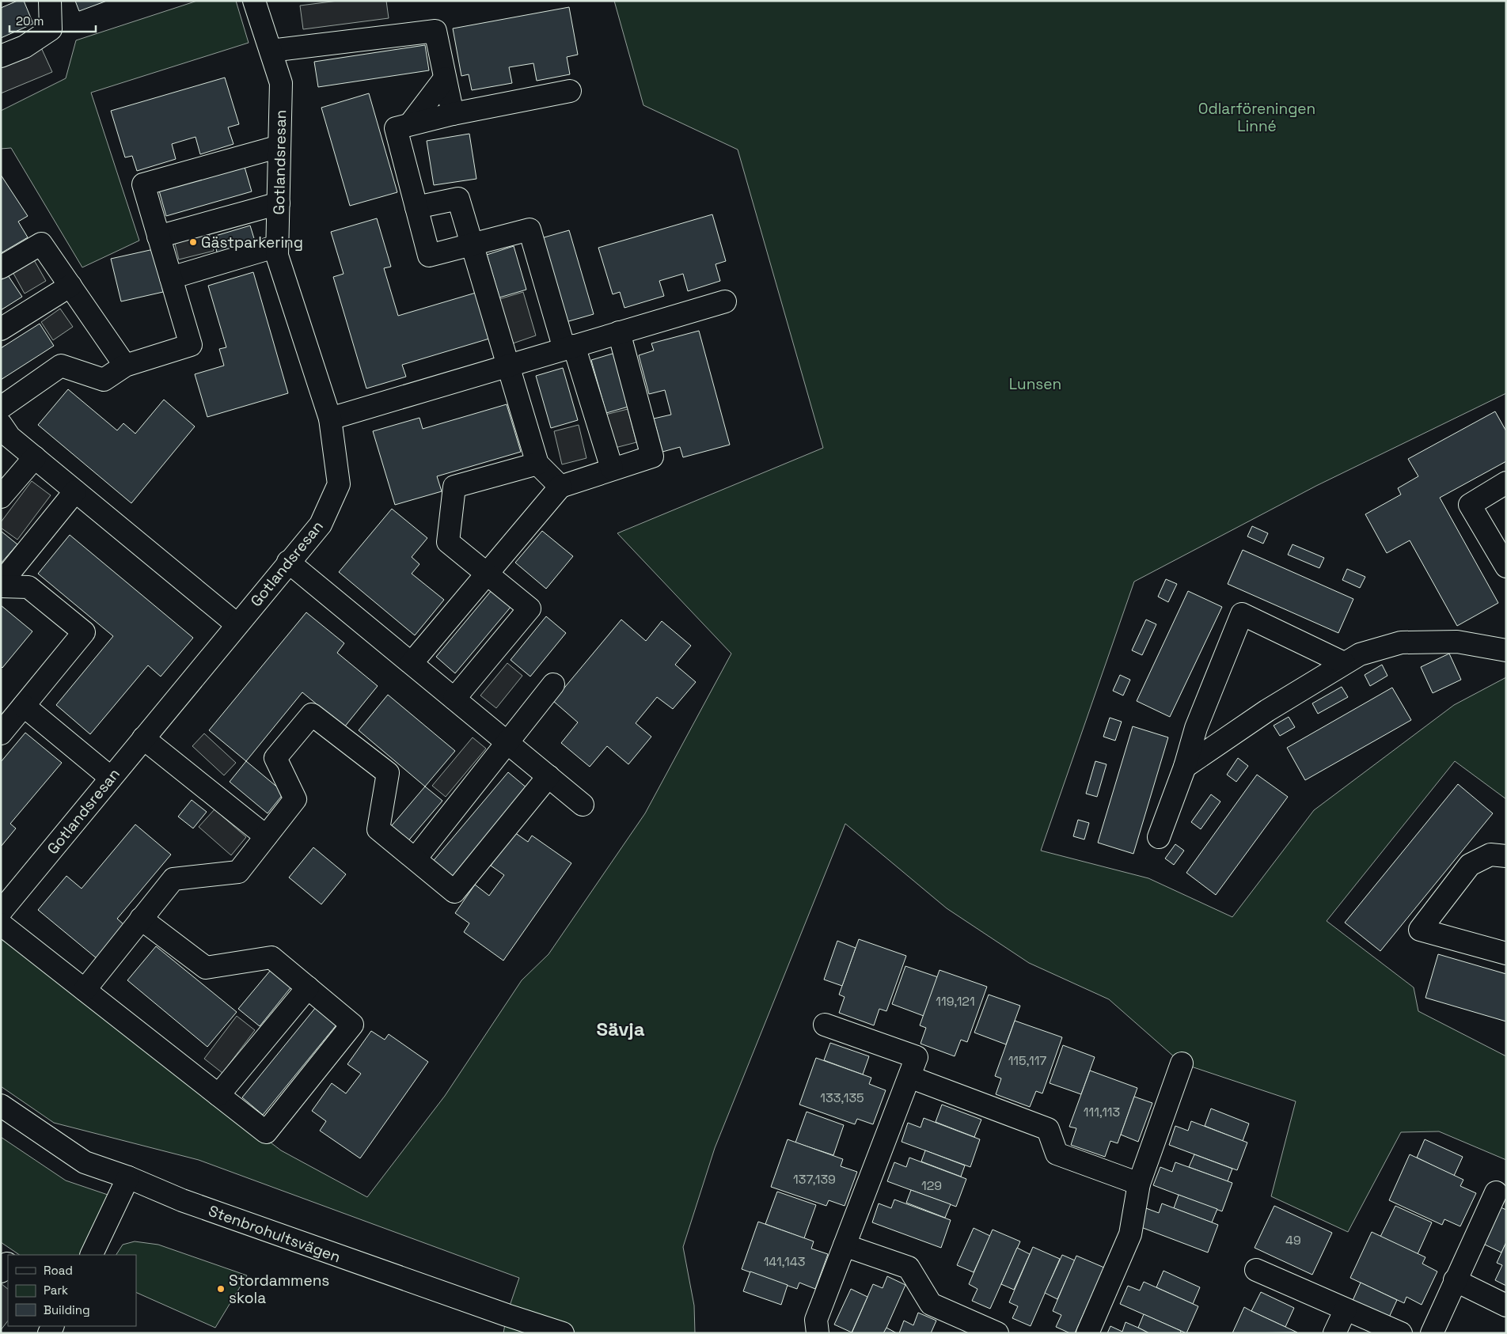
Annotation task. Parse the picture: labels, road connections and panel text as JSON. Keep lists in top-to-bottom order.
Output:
{
  "streets": {
    "street": ["Gotlandsresan", "Stenbrohultsvägen"]
  },
  "districts": ["Sävja"],
  "parks": ["Odlarföreningen Linné", "Lunsen"],
  "places": ["Gästparkering", "Stordammens skola"],
  "house_numbers": [
    "119,121",
    "115,117",
    "133,135",
    "111,113",
    "137,139",
    "129",
    "49",
    "141,143"
  ],
  "legend": ["Road", "Park", "Building"],
  "scale_bar": "20 m"
}
